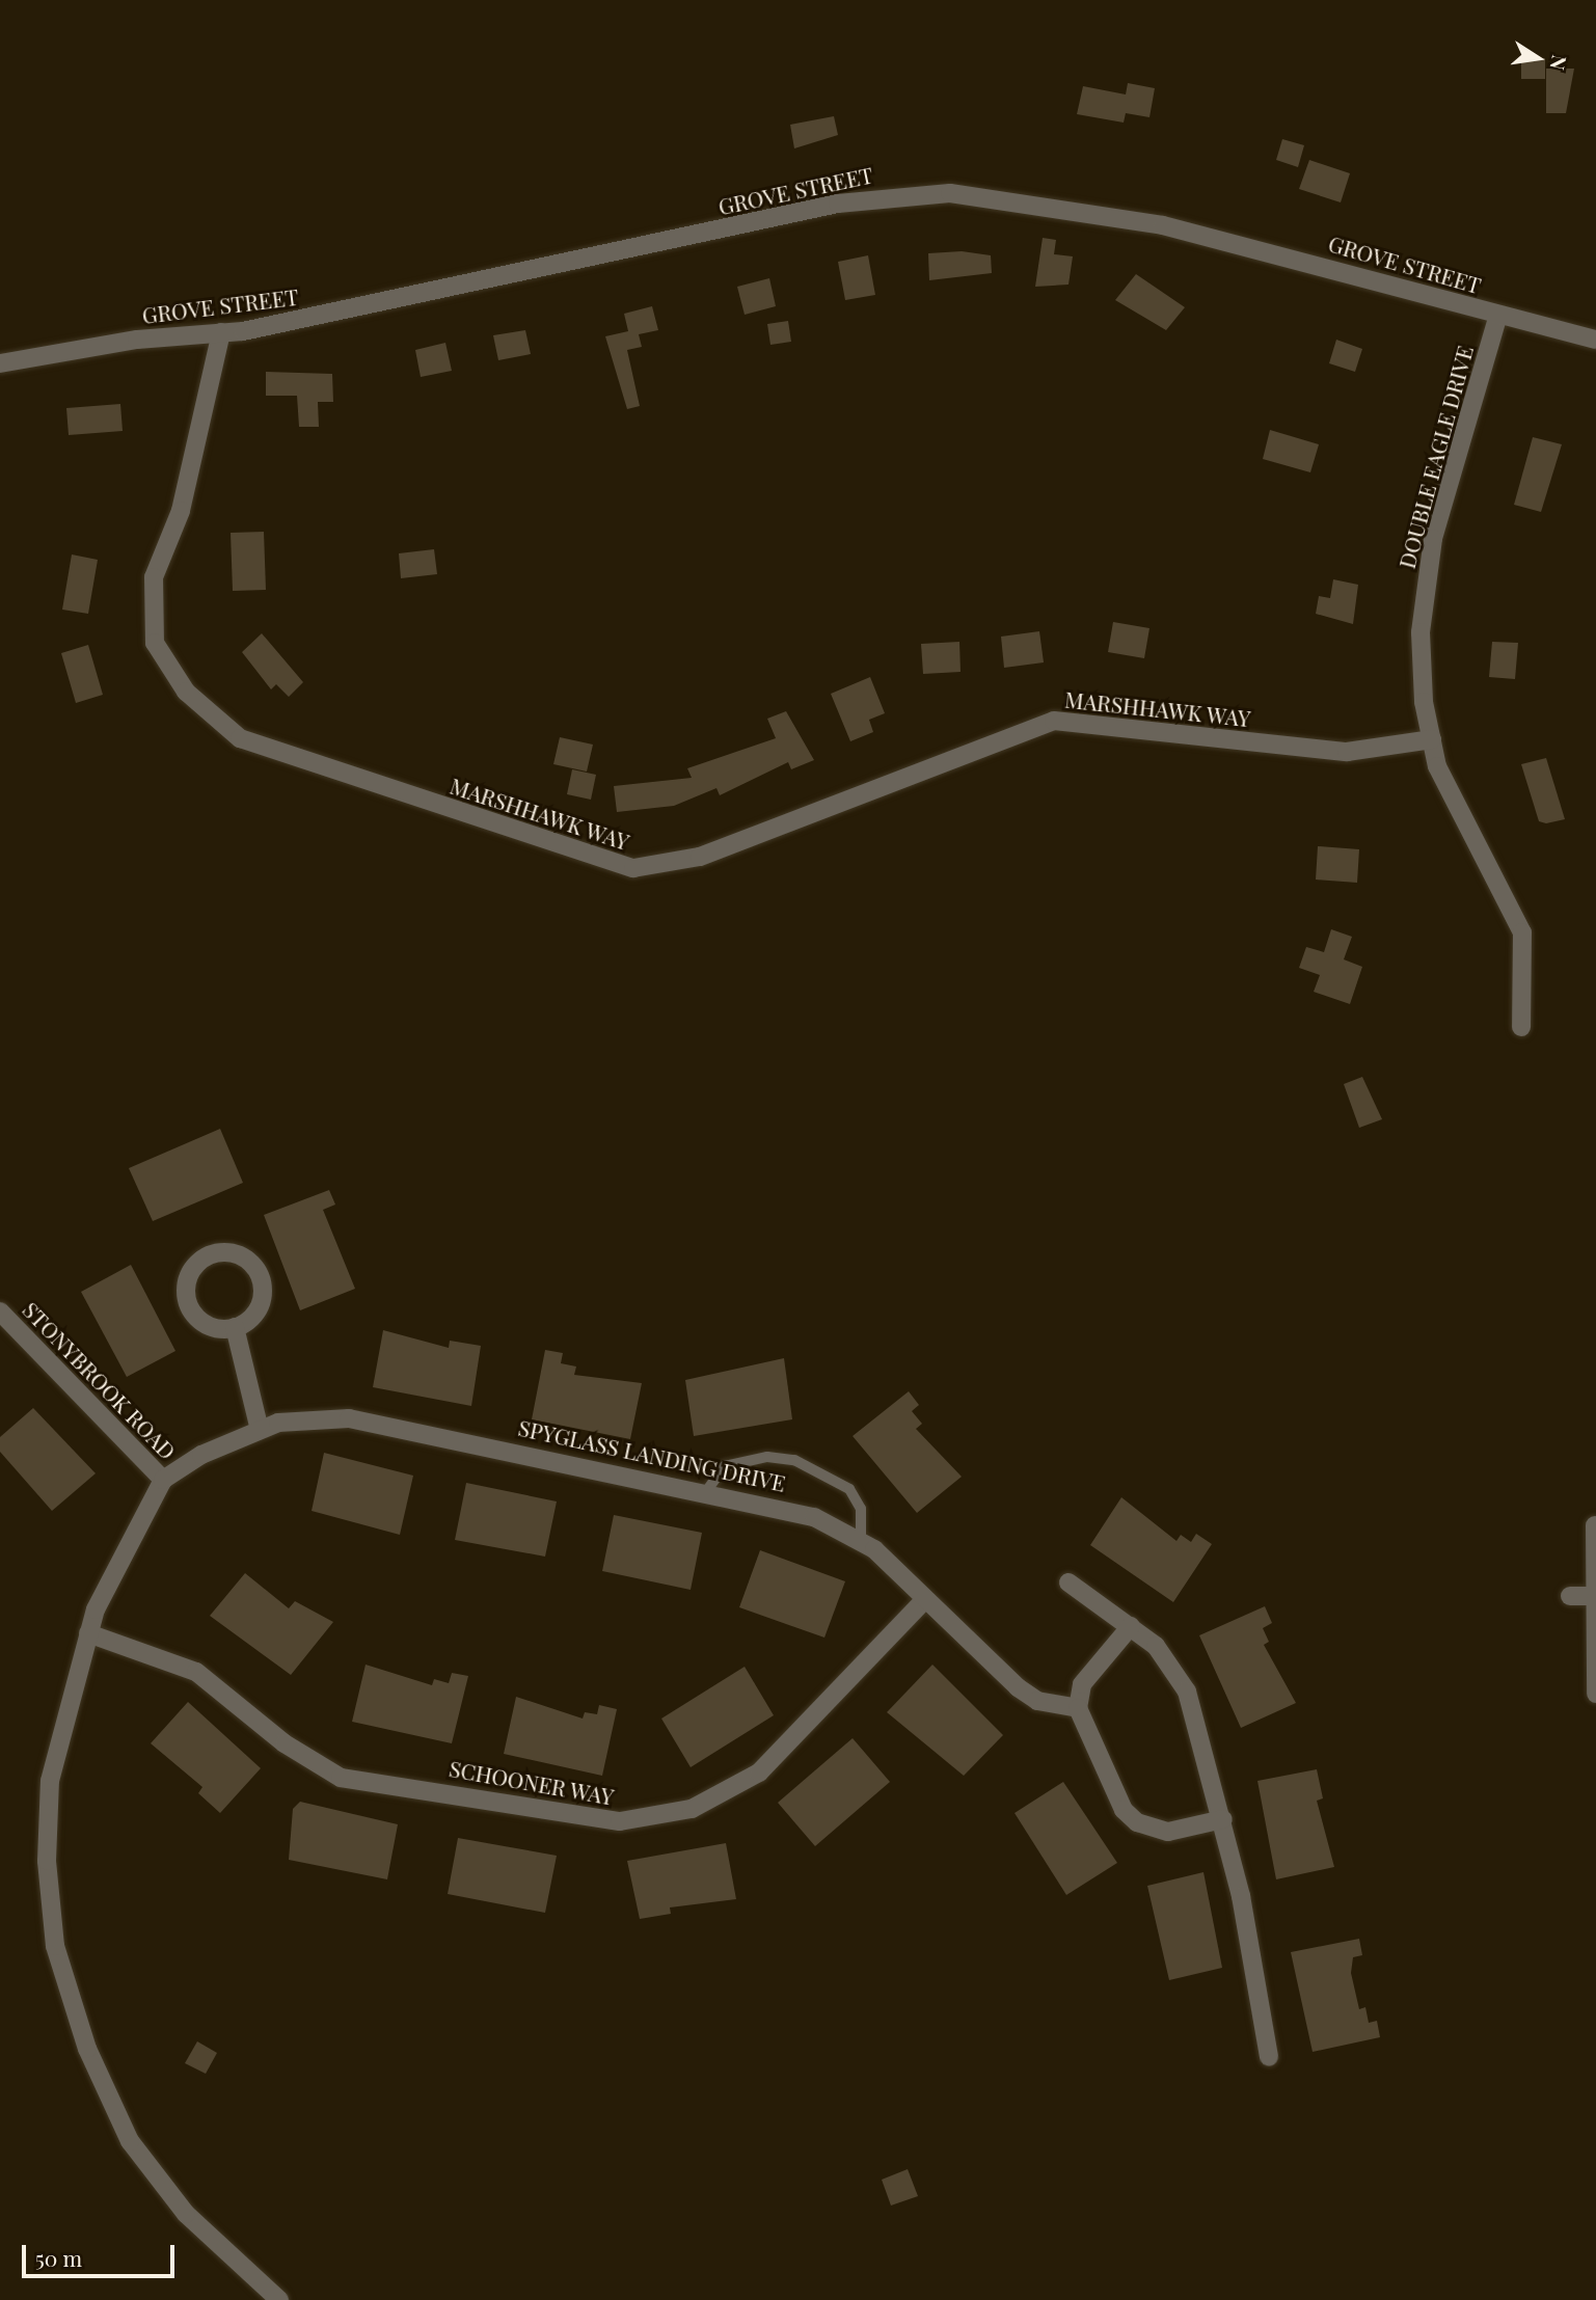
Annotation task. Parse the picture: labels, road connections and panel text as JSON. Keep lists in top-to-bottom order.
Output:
{
  "streets": {
    "street": [
      "GROVE STREET",
      "DOUBLE EAGLE DRIVE",
      "MARSHHAWK WAY",
      "STONYBROOK ROAD",
      "SPYGLASS LANDING DRIVE",
      "SCHOONER WAY"
    ]
  },
  "crossings": [
    ["GROVE STREET", "DOUBLE EAGLE DRIVE"],
    ["GROVE STREET", "MARSHHAWK WAY"],
    ["DOUBLE EAGLE DRIVE", "MARSHHAWK WAY"],
    ["STONYBROOK ROAD", "SPYGLASS LANDING DRIVE"],
    ["STONYBROOK ROAD", "SCHOONER WAY"],
    ["SPYGLASS LANDING DRIVE", "SCHOONER WAY"]
  ],
  "scale_bar": "50 m",
  "north": "right"
}
